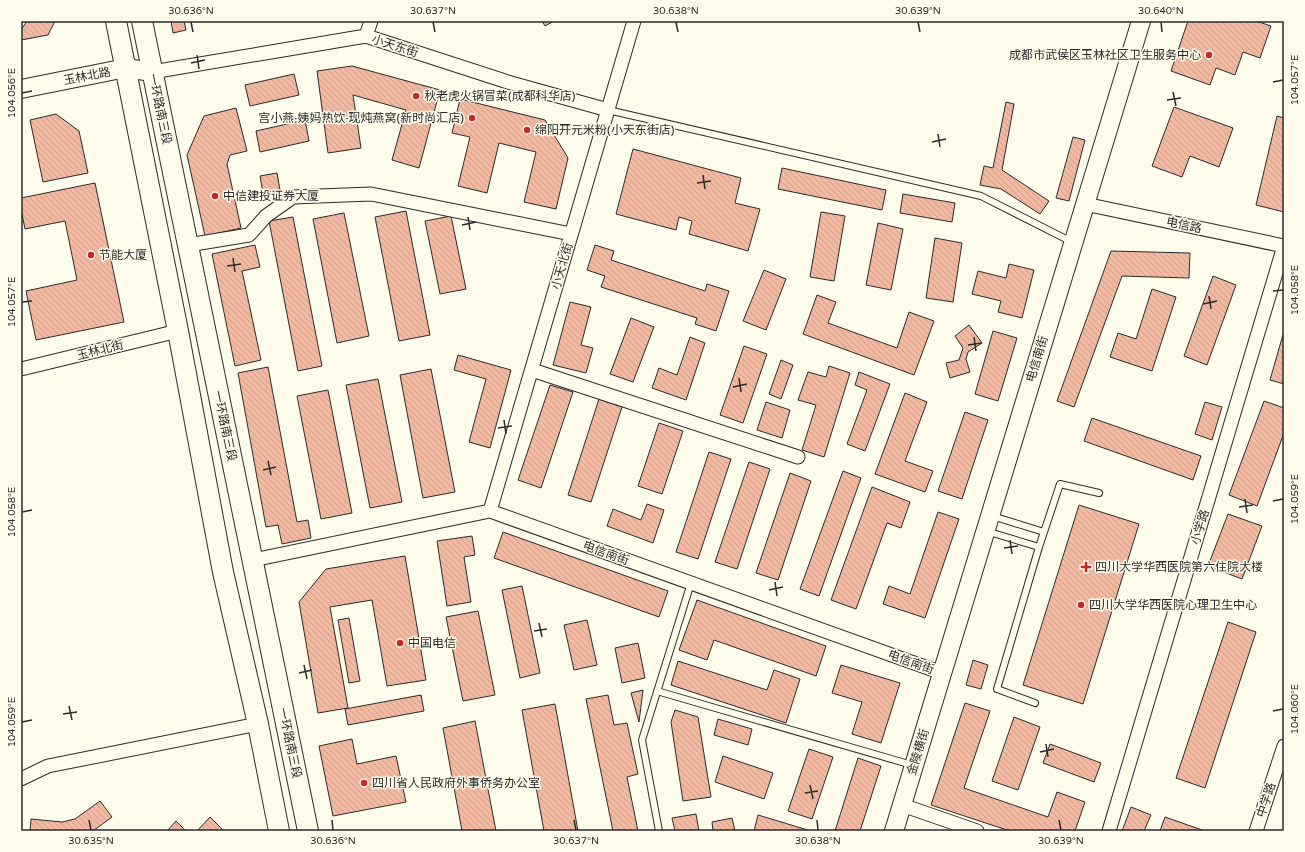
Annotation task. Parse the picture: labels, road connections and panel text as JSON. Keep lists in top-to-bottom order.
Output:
{
  "streets": {
    "main road": ["一环路南三段"],
    "street": [
      "小天东街",
      "玉林北路",
      "电信路",
      "小天北街",
      "玉林北街",
      "电信南街",
      "小学路",
      "金陵横街",
      "中学路"
    ]
  },
  "crossings": [
    ["小天东街", "玉林北路"],
    ["小天东街", "一环路南三段"],
    ["小天东街", "小天北街"],
    ["玉林北路", "一环路南三段"],
    ["一环路南三段", "玉林北街"],
    ["电信路", "电信南街"],
    ["电信路", "小学路"],
    ["小天北街", "电信南街"],
    ["电信南街", "金陵横街"]
  ],
  "places": {
    "other": [
      "成都市武侯区玉林社区卫生服务中心",
      "秋老虎火锅冒菜(成都科华店)",
      "宫小燕·姨妈热饮·现炖燕窝(新时尚汇店)",
      "绵阳开元米粉(小天东街店)",
      "中信建投证券大厦",
      "节能大厦",
      "四川大学华西医院心理卫生中心",
      "中国电信",
      "四川省人民政府外事侨务办公室"
    ],
    "health": ["四川大学华西医院第六住院大楼"]
  },
  "coordinates": [
    "30.636°N",
    "30.637°N",
    "30.638°N",
    "30.639°N",
    "30.640°N",
    "104.057°E",
    "104.056°E",
    "104.058°E",
    "104.059°E",
    "104.060°E",
    "30.635°N"
  ]
}
